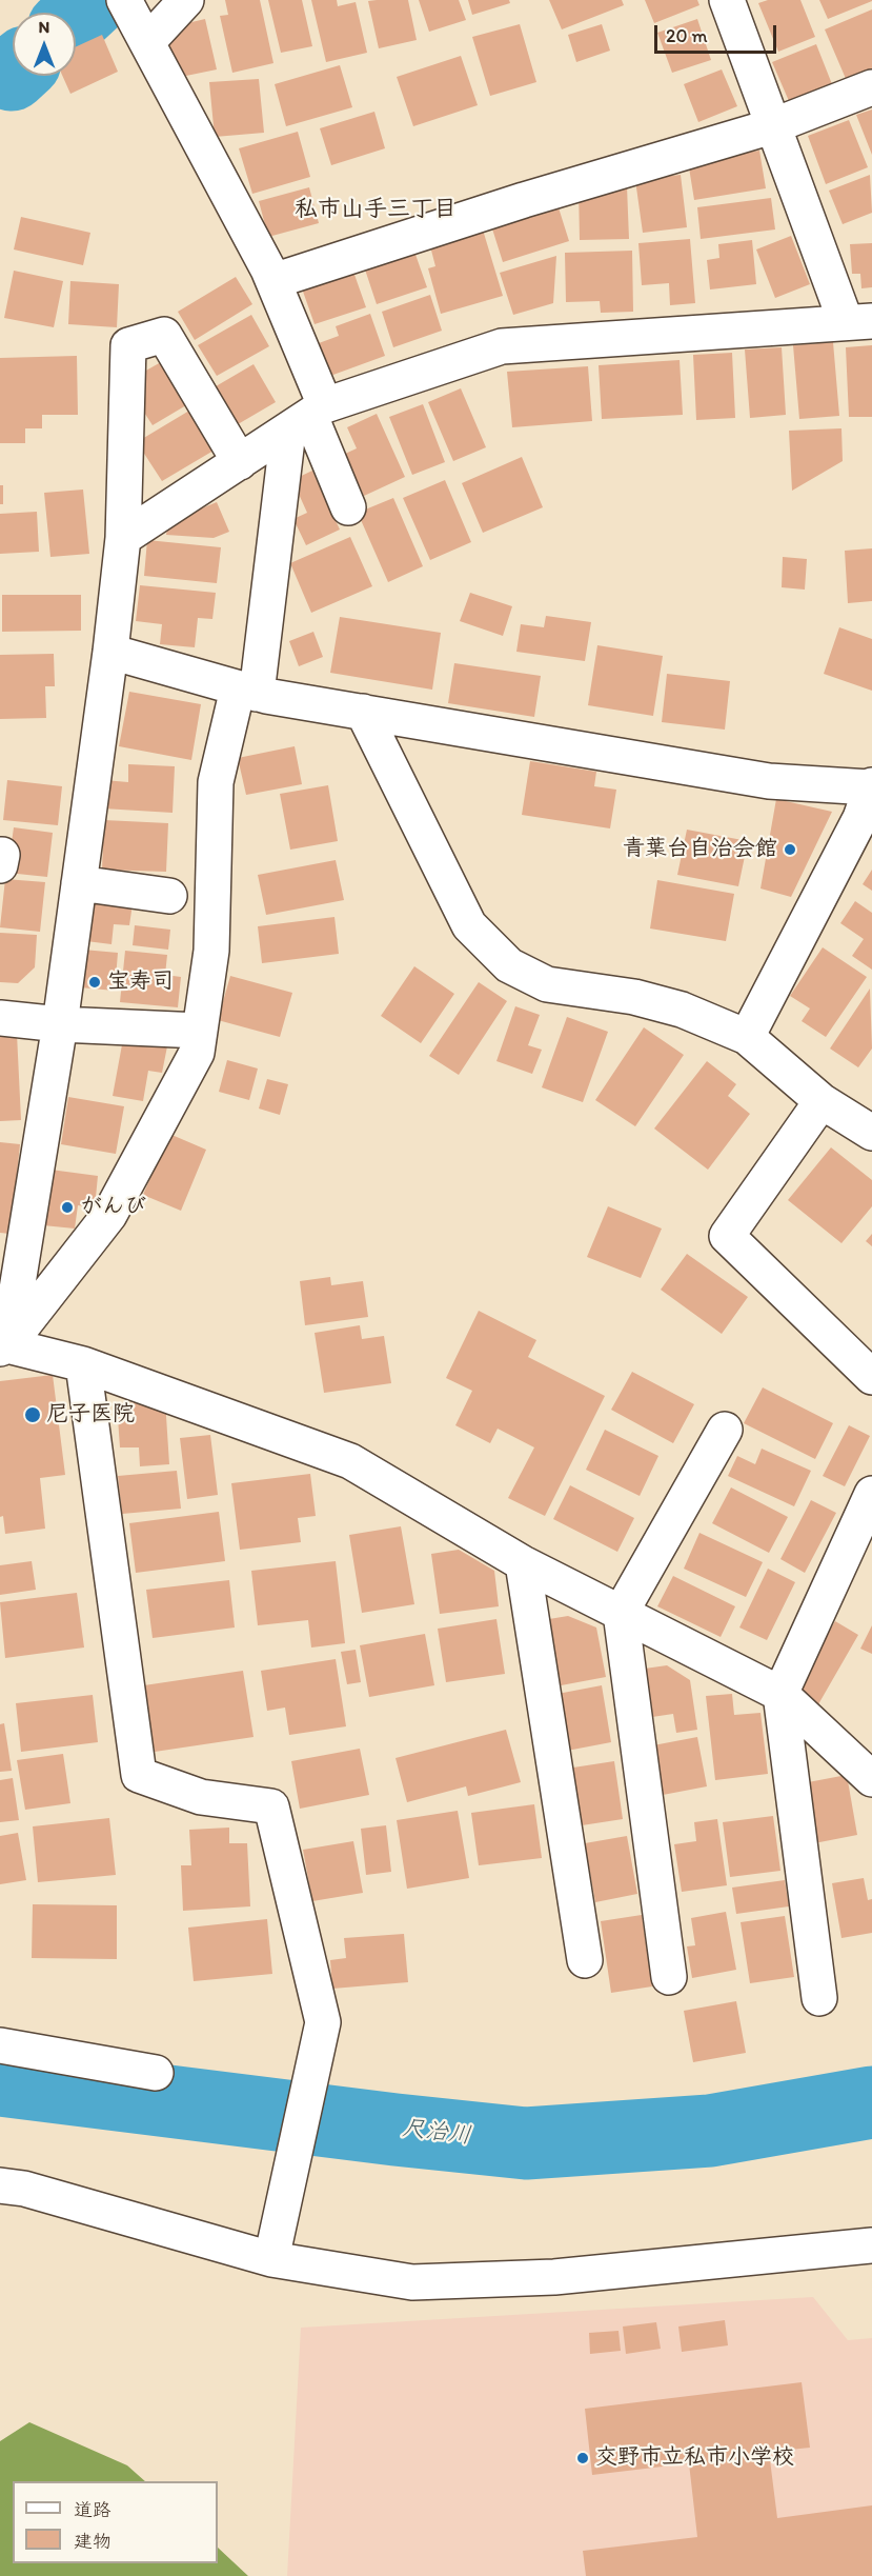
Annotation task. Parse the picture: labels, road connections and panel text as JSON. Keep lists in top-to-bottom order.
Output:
{
  "districts": ["私市山手三丁目"],
  "water": ["尺治川"],
  "places": [
    "青葉台自治会館",
    "宝寿司",
    "がんび",
    "尼子医院",
    "交野市立私市小学校"
  ],
  "legend": ["道路", "建物"],
  "scale_bar": "20 m",
  "north": "top"
}
